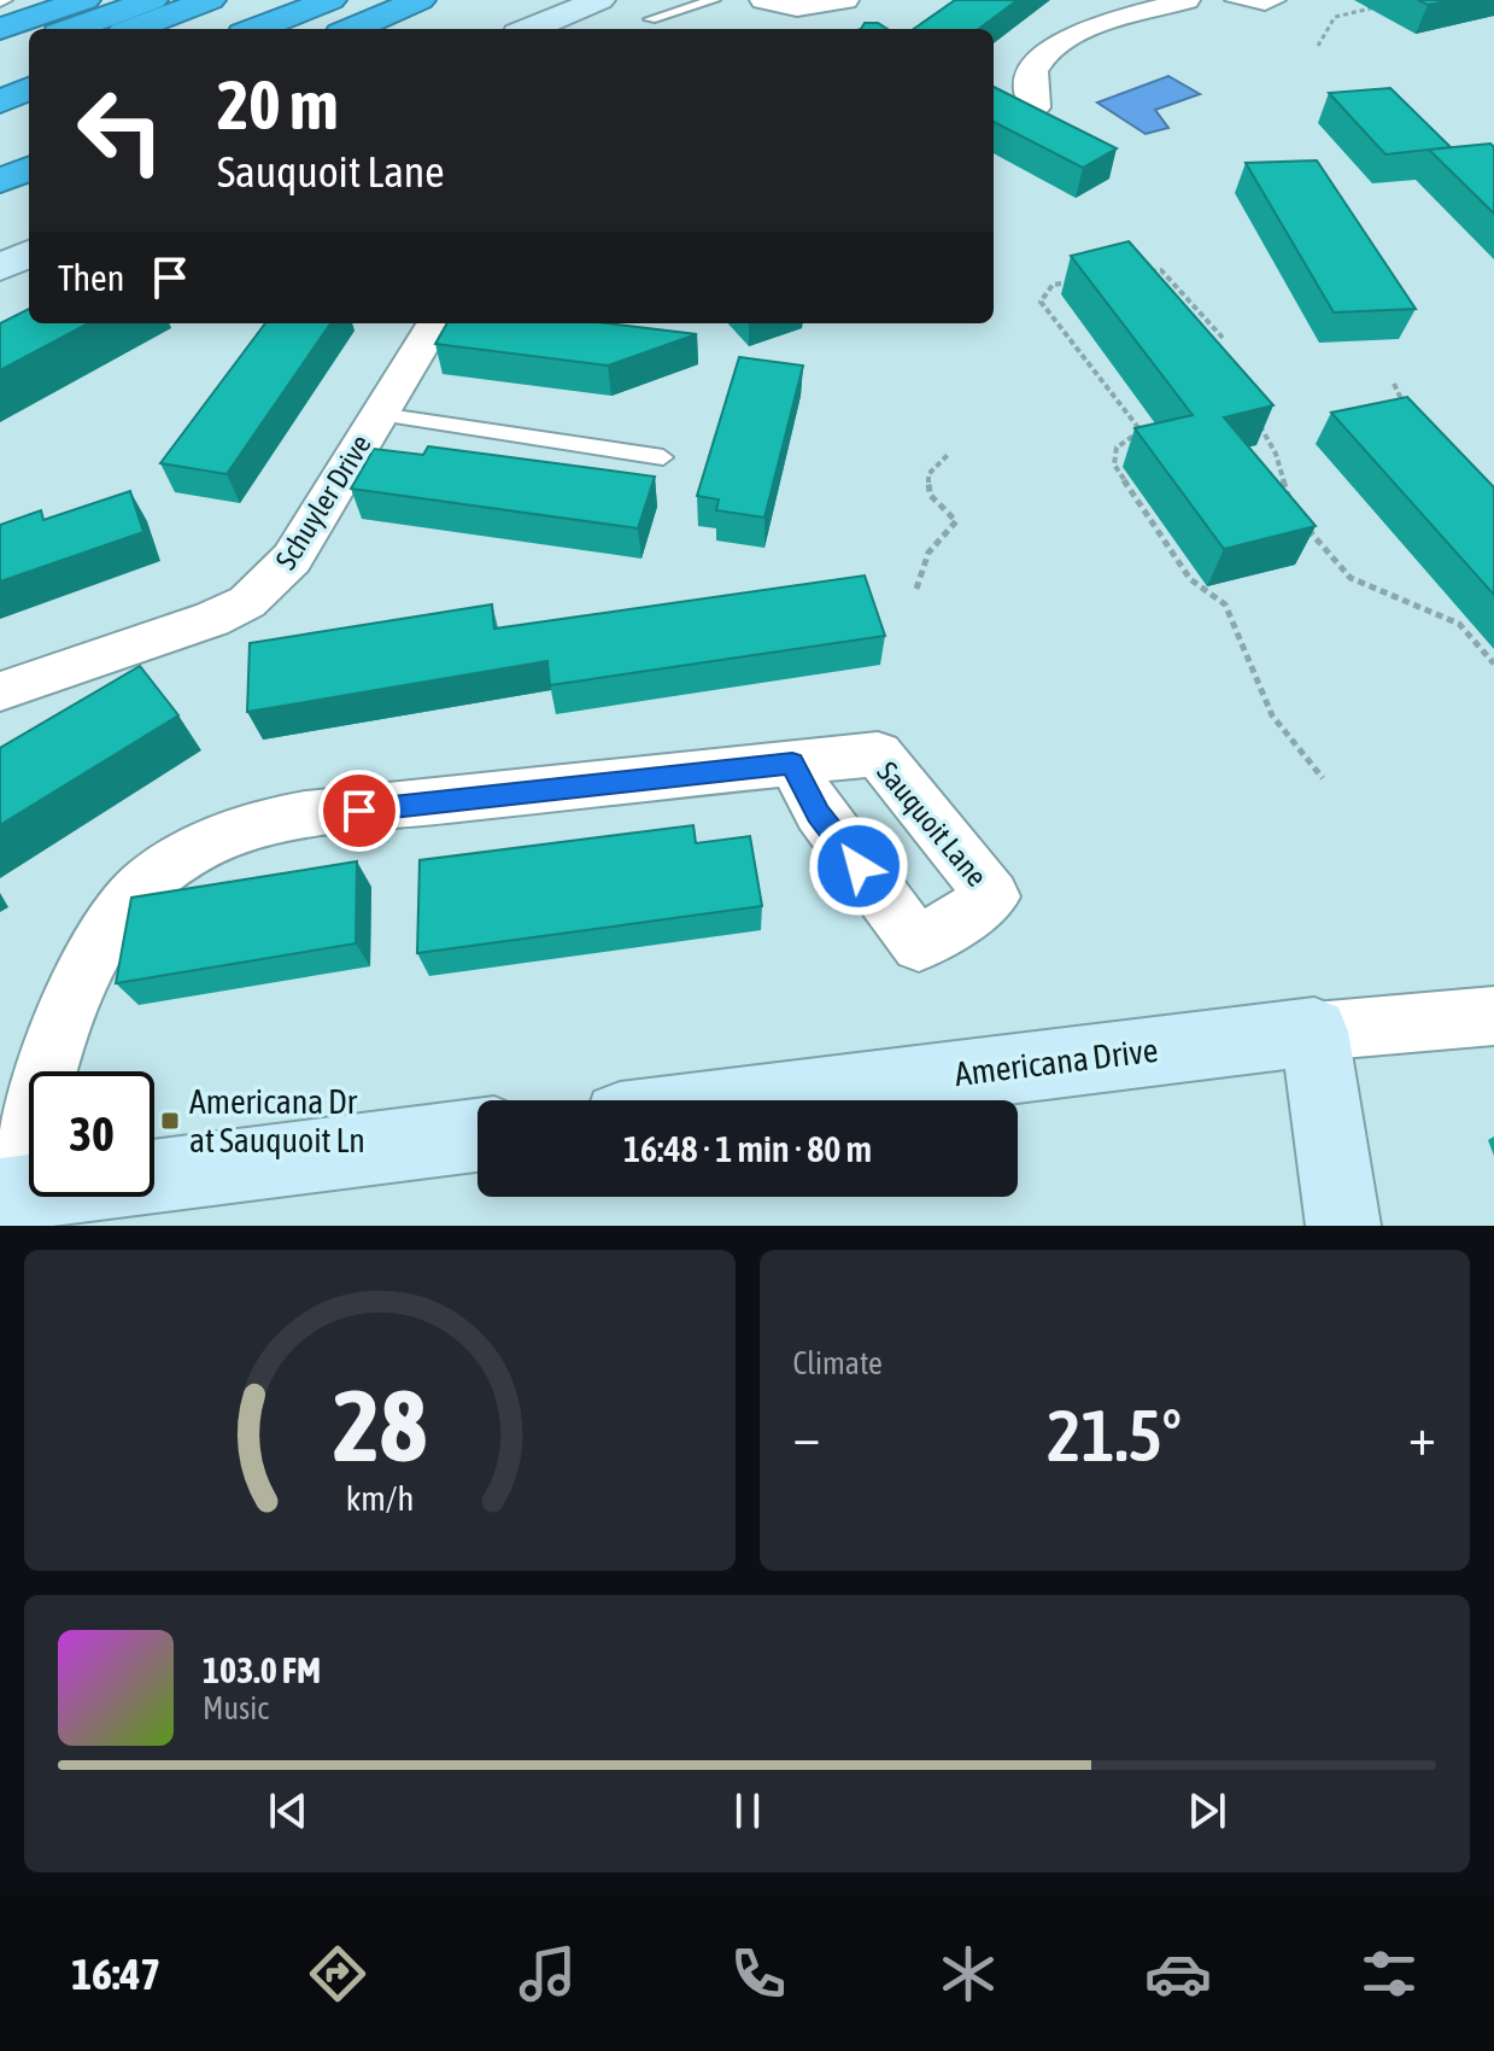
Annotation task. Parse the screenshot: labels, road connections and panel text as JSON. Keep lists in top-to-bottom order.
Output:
{
  "streets": {
    "street": ["Schuyler Drive", "Americana Drive"]
  },
  "places": {
    "transit": ["Americana Dr at Sauquoit Ln"]
  },
  "page": {
    "turn": ["20 m", "Sauquoit Lane"],
    "then": "Then",
    "limit": "30",
    "trip": "16:48 · 1 min · 80 m",
    "tile": "Climate",
    "heat": ["−", "21.5°", "+"],
    "song": ["103.0 FM", "Music"],
    "tabs": "16:47",
    "gauge": ["28", "km/h"]
  }
}
